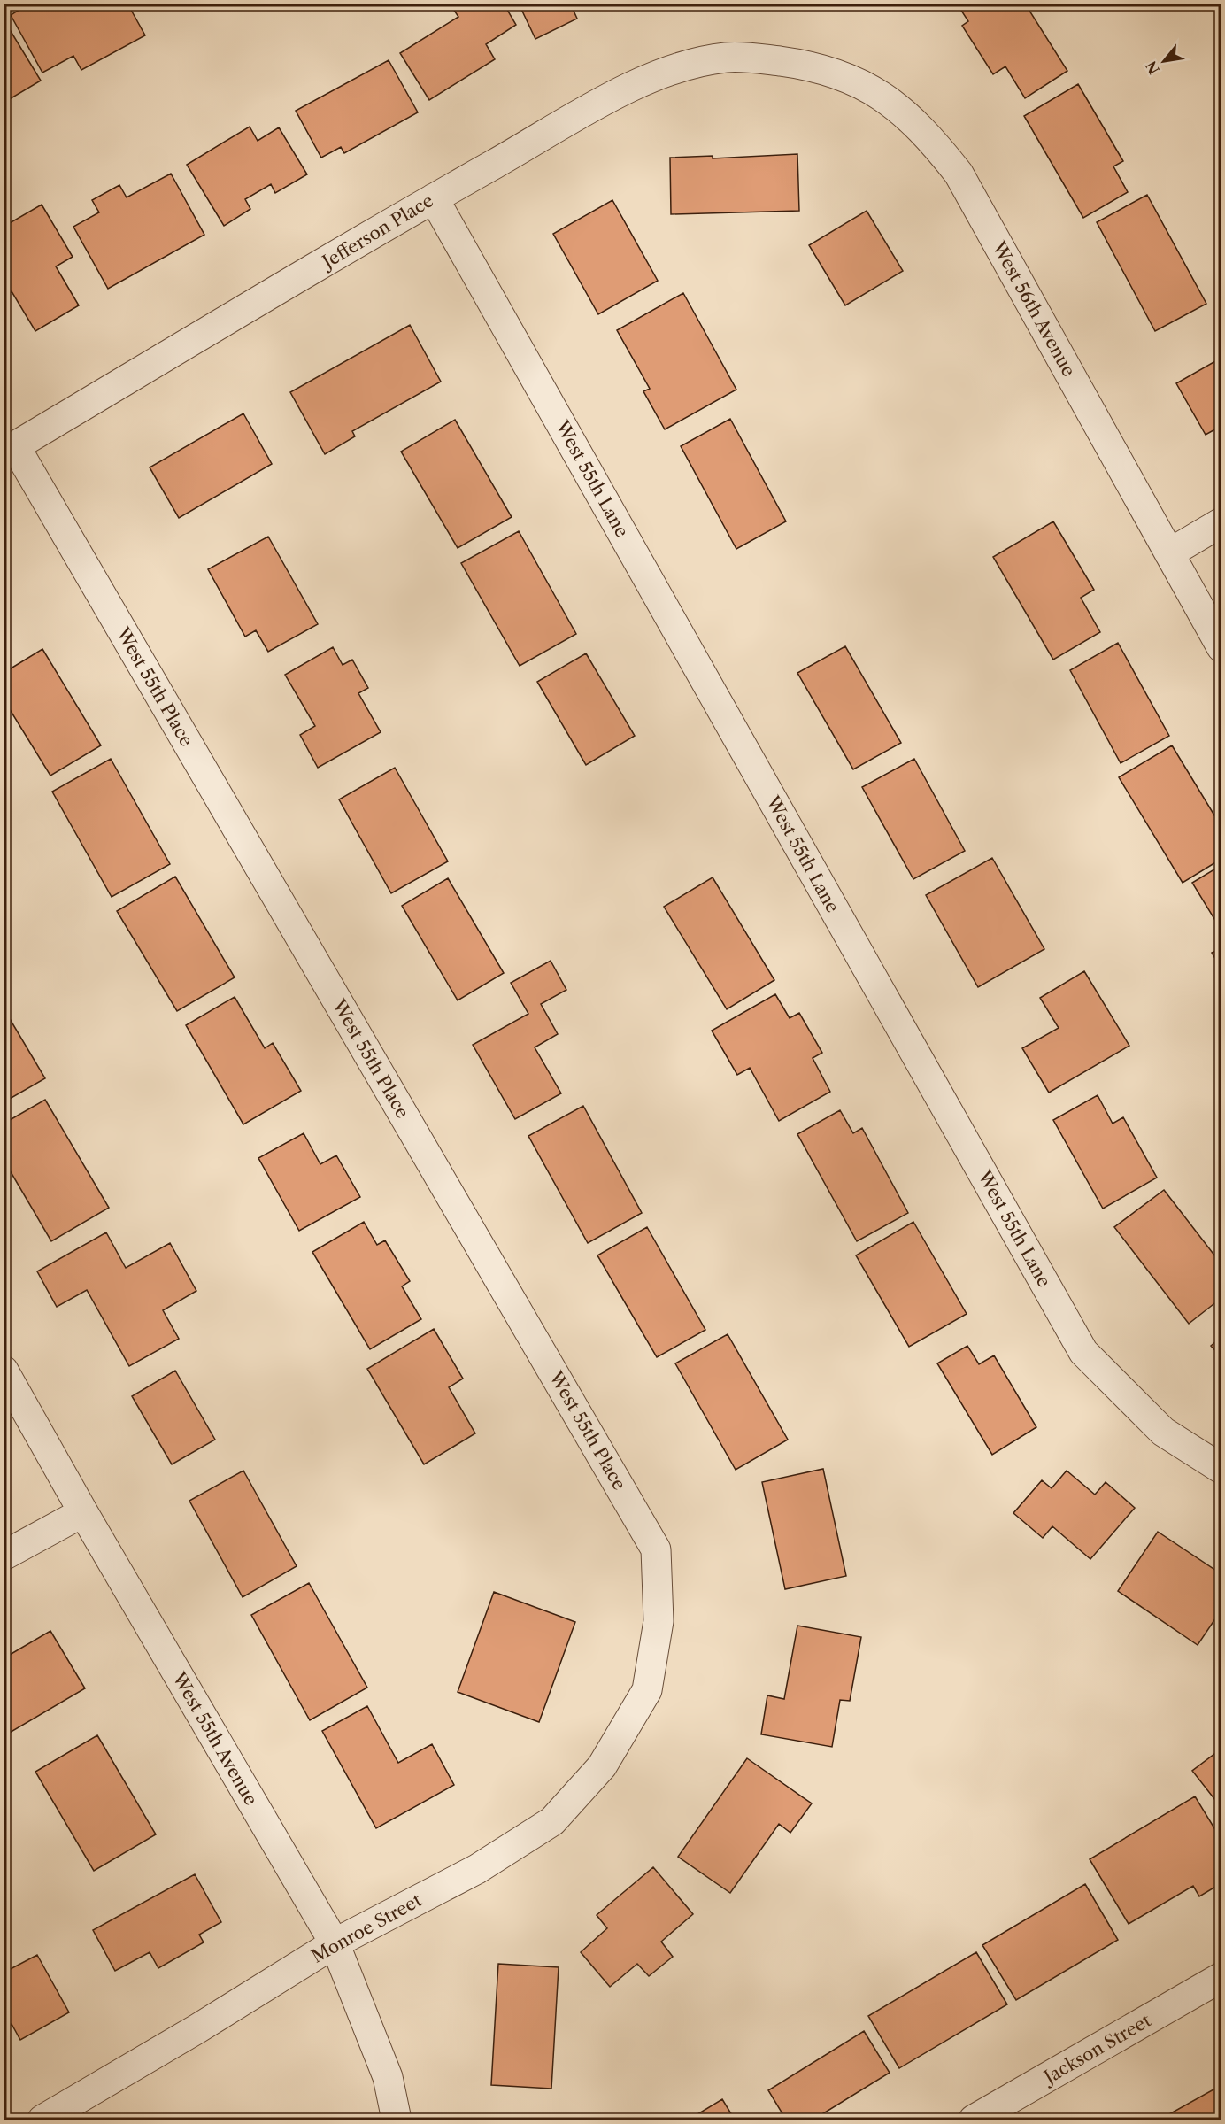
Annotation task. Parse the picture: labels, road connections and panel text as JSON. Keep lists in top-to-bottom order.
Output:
{
  "streets": {
    "street": [
      "Jefferson Place",
      "West 56th Avenue",
      "West 55th Lane",
      "West 55th Place",
      "West 55th Avenue",
      "Monroe Street",
      "Jackson Street"
    ]
  },
  "crossings": [
    ["Jefferson Place", "West 56th Avenue"],
    ["Jefferson Place", "West 55th Lane"],
    ["Jefferson Place", "West 55th Place"],
    ["West 55th Place", "Monroe Street"],
    ["West 55th Avenue", "Monroe Street"]
  ],
  "north": "bottom left"
}
